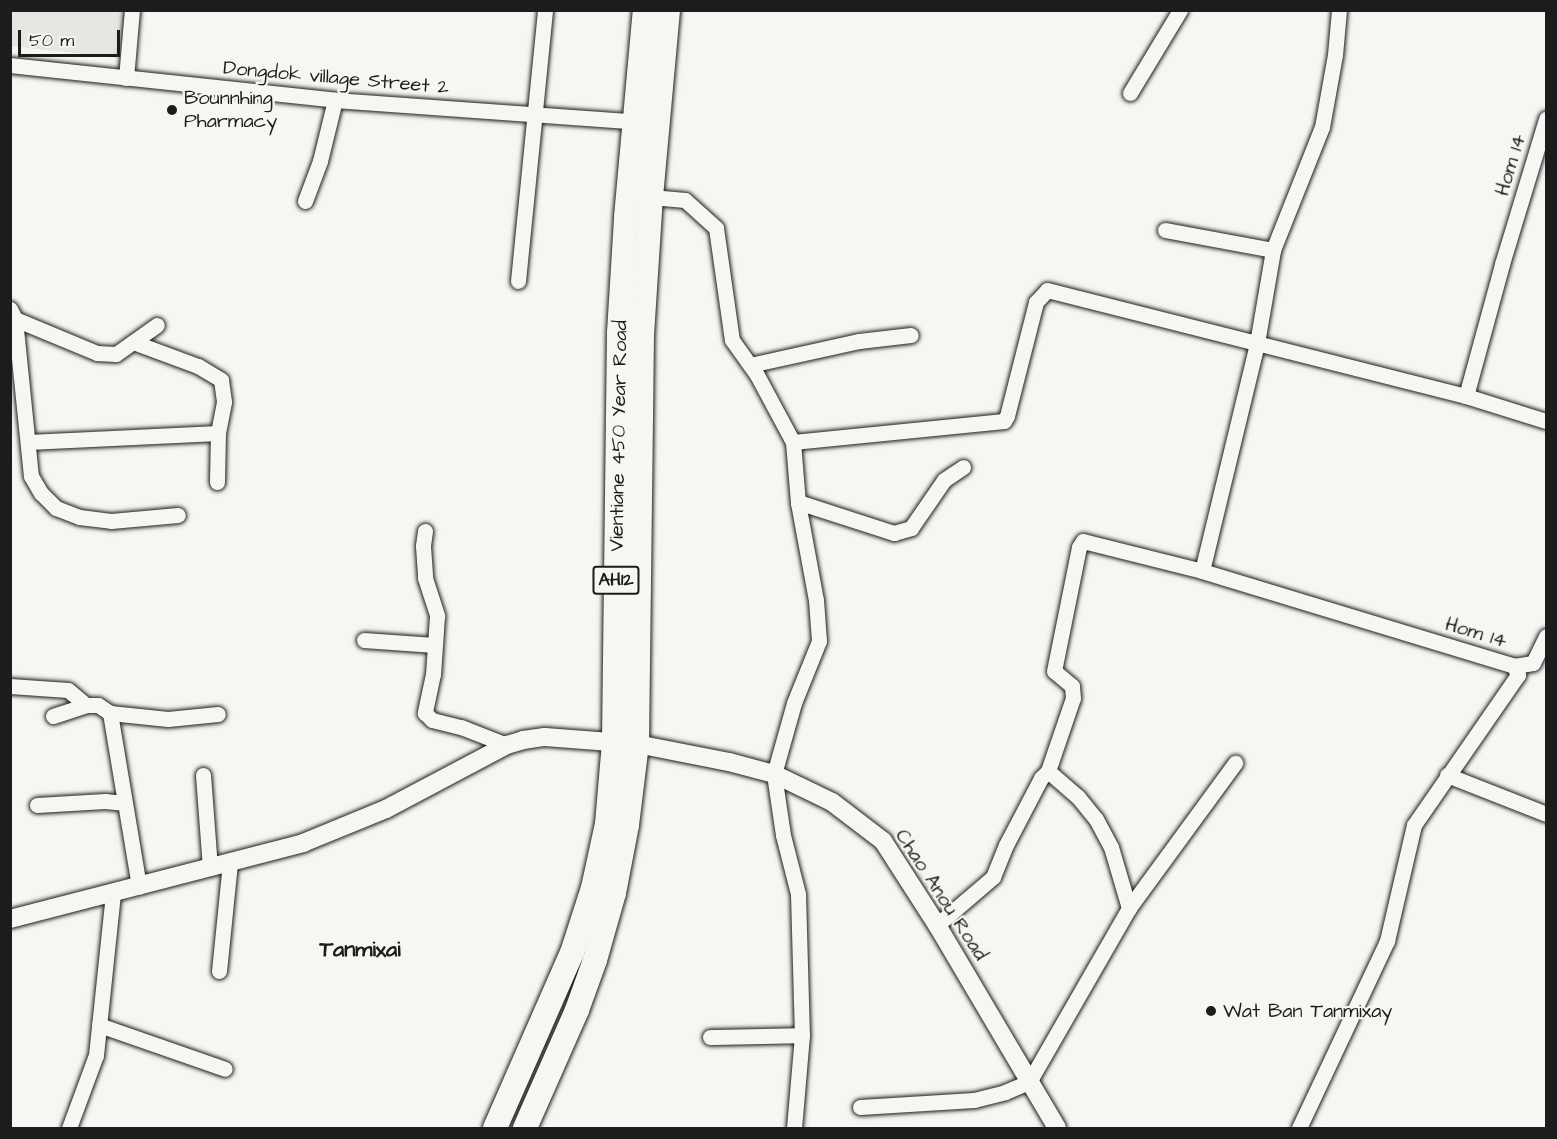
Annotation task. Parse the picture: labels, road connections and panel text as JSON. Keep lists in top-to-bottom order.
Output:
{
  "streets": {
    "highway": ["Vientiane 450 Year Road", "AH12"],
    "street": ["Dongdok village Street 2", "Hom 14", "Chao Anou Road"]
  },
  "crossings": [
    ["Dongdok village Street 2", "Vientiane 450 Year Road"],
    ["Vientiane 450 Year Road", "Chao Anou Road"]
  ],
  "districts": ["Tanmixai"],
  "places": ["Bounnhing Pharmacy", "Wat Ban Tanmixay"],
  "scale_bar": "50 m"
}
